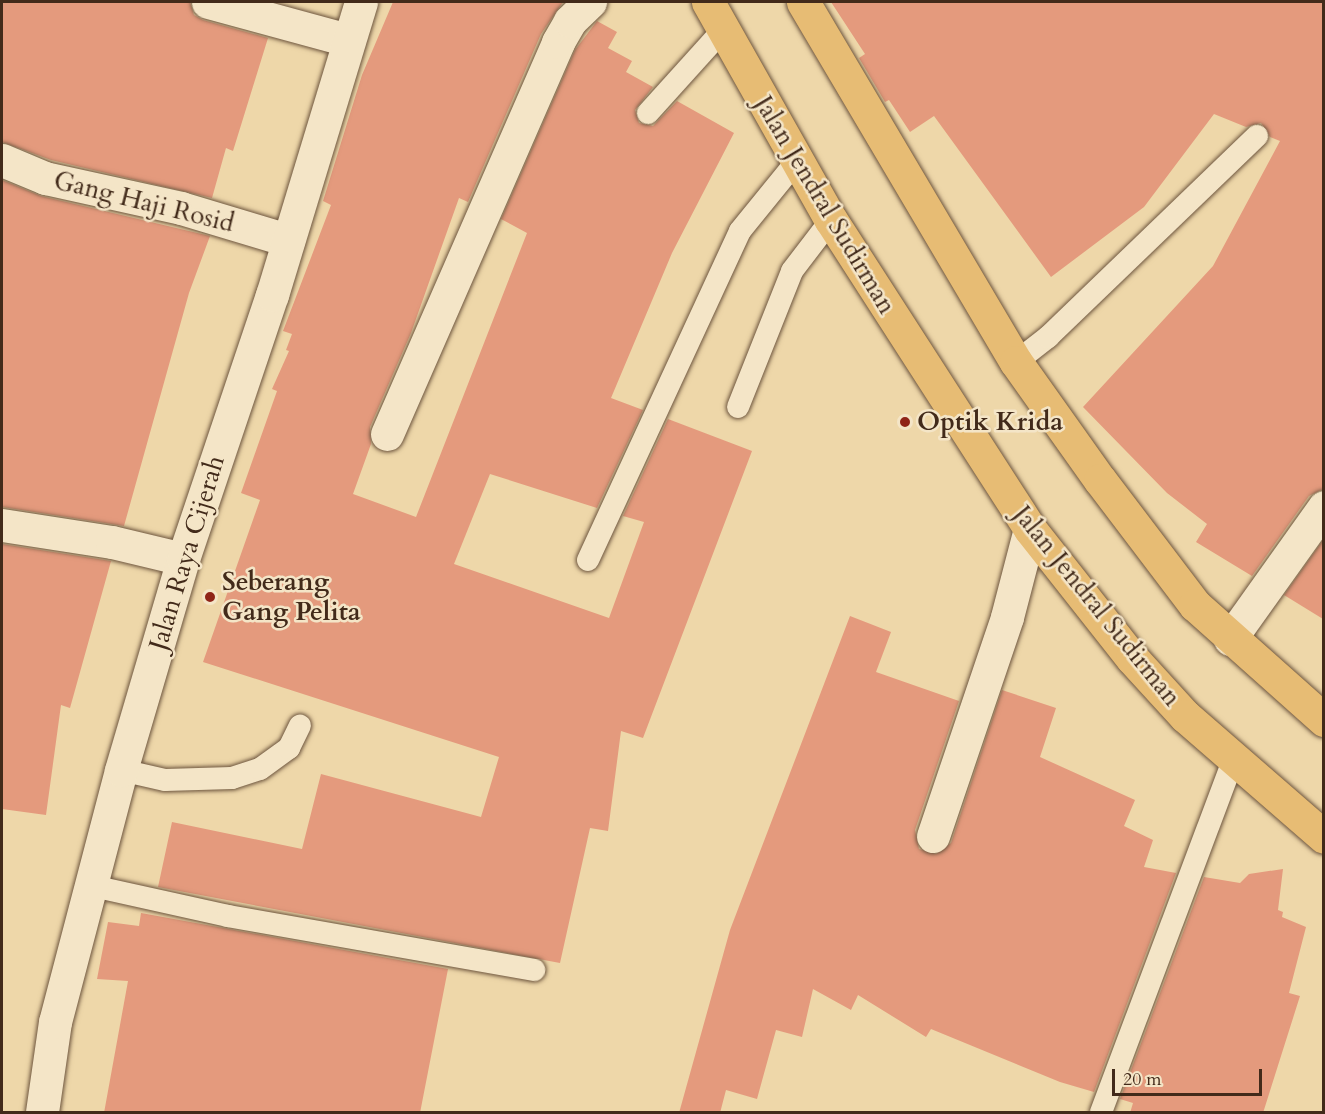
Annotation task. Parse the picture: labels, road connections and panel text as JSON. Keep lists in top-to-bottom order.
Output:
{
  "streets": {
    "highway": ["Jalan Jendral Sudirman"],
    "street": ["Gang Haji Rosid", "Jalan Raya Cijerah"]
  },
  "crossings": [
    ["Gang Haji Rosid", "Jalan Raya Cijerah"]
  ],
  "places": ["Optik Krida", "Seberang Gang Pelita"],
  "scale_bar": "20 m"
}
